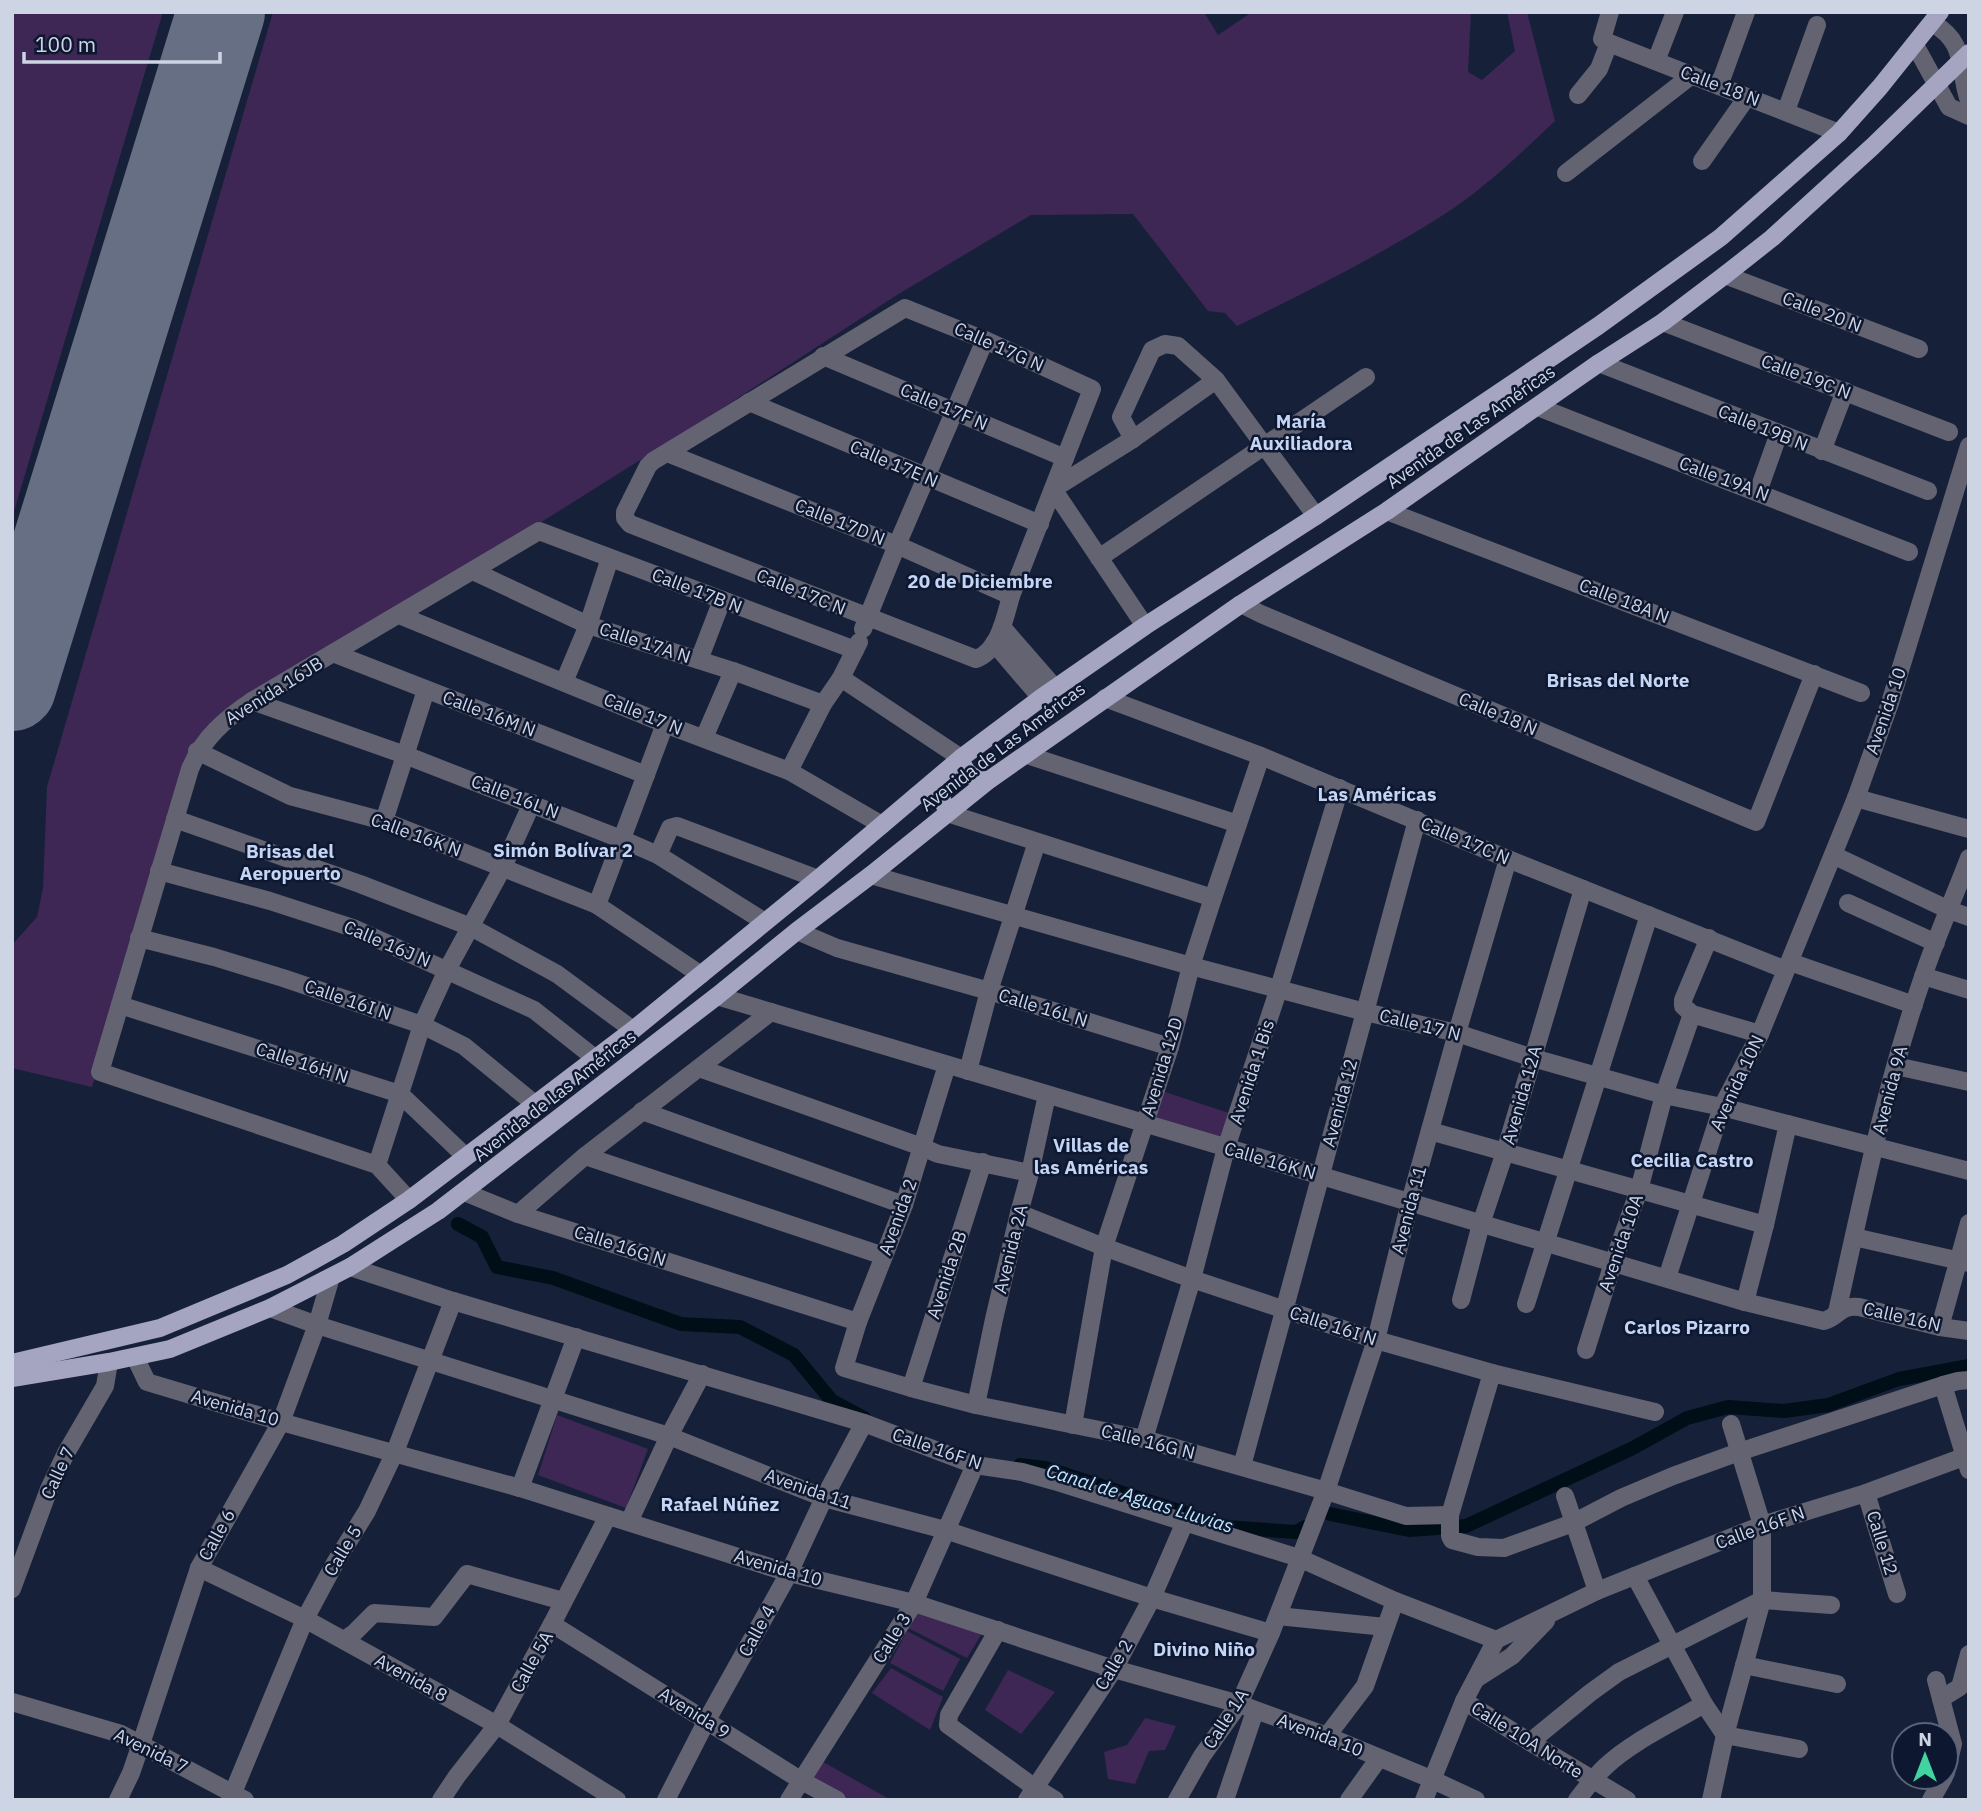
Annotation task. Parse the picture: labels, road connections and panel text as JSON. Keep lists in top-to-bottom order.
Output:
{
  "streets": {
    "main road": ["Avenida de Las Américas"],
    "street": [
      "Calle 18 N",
      "Calle 20 N",
      "Calle 17G N",
      "Calle 19C N",
      "Calle 17F N",
      "Calle 19B N",
      "Calle 17E N",
      "Calle 19A N",
      "Calle 17D N",
      "Calle 17B N",
      "Calle 17C N",
      "Calle 18A N",
      "Calle 17A N",
      "Avenida 16JB",
      "Avenida 10",
      "Calle 16M N",
      "Calle 17 N",
      "Calle 16L N",
      "Calle 16K N",
      "Calle 16J N",
      "Calle 16I N",
      "Calle 16H N",
      "Avenida 12D",
      "Avenida 1 Bis",
      "Avenida 10N",
      "Avenida 9A",
      "Avenida 12A",
      "Avenida 12",
      "Avenida 11",
      "Avenida 2",
      "Avenida 10A",
      "Calle 16G N",
      "Avenida 2A",
      "Avenida 2B",
      "Calle 16N",
      "Calle 16F N",
      "Calle 7",
      "Calle 6",
      "Calle 12",
      "Calle 5",
      "Calle 4",
      "Calle 3",
      "Calle 5A",
      "Calle 2",
      "Avenida 8",
      "Avenida 9",
      "Calle 1A",
      "Calle 10A Norte",
      "Avenida 7"
    ]
  },
  "crossings": [
    ["Calle 18 N", "Avenida de Las Américas"],
    ["Calle 18 N", "Calle 18A N"],
    ["Calle 20 N", "Avenida de Las Américas"],
    ["Calle 17G N", "Calle 17F N"],
    ["Calle 19C N", "Avenida de Las Américas"],
    ["Avenida de Las Américas", "Calle 19B N"],
    ["Avenida de Las Américas", "Calle 19A N"],
    ["Avenida de Las Américas", "Calle 17C N"],
    ["Avenida de Las Américas", "Calle 18A N"],
    ["Avenida de Las Américas", "Avenida 10"],
    ["Avenida de Las Américas", "Calle 17 N"],
    ["Avenida de Las Américas", "Calle 16L N"],
    ["Avenida de Las Américas", "Calle 16K N"],
    ["Avenida de Las Américas", "Calle 16J N"],
    ["Avenida de Las Américas", "Calle 16I N"],
    ["Avenida de Las Américas", "Calle 16H N"],
    ["Avenida de Las Américas", "Avenida 11"],
    ["Avenida de Las Américas", "Calle 16G N"],
    ["Avenida de Las Américas", "Calle 16F N"],
    ["Avenida de Las Américas", "Calle 7"],
    ["Avenida de Las Américas", "Calle 6"],
    ["Calle 17D N", "Calle 17C N"],
    ["Calle 17B N", "Calle 17C N"],
    ["Calle 17B N", "Avenida 16JB"],
    ["Calle 17C N", "Avenida 10"],
    ["Calle 17C N", "Avenida 12D"],
    ["Calle 17C N", "Avenida 1 Bis"],
    ["Calle 17C N", "Avenida 10N"],
    ["Calle 17C N", "Avenida 9A"],
    ["Calle 17C N", "Avenida 12A"],
    ["Calle 17C N", "Avenida 12"],
    ["Calle 17C N", "Avenida 11"],
    ["Calle 17C N", "Avenida 10A"],
    ["Calle 17A N", "Avenida 16JB"],
    ["Avenida 16JB", "Calle 16M N"],
    ["Avenida 16JB", "Calle 17 N"],
    ["Avenida 16JB", "Calle 16L N"],
    ["Avenida 16JB", "Calle 16K N"],
    ["Avenida 16JB", "Calle 16J N"],
    ["Avenida 16JB", "Calle 16I N"],
    ["Avenida 16JB", "Calle 16H N"],
    ["Avenida 10", "Avenida 10N"],
    ["Avenida 10", "Calle 6"],
    ["Avenida 10", "Calle 5"],
    ["Avenida 10", "Calle 4"],
    ["Avenida 10", "Calle 3"],
    ["Avenida 10", "Calle 5A"],
    ["Avenida 10", "Calle 2"],
    ["Avenida 10", "Calle 1A"],
    ["Calle 17 N", "Avenida 12D"],
    ["Calle 17 N", "Avenida 1 Bis"],
    ["Calle 17 N", "Avenida 10N"],
    ["Calle 17 N", "Avenida 9A"],
    ["Calle 17 N", "Avenida 12A"],
    ["Calle 17 N", "Avenida 12"],
    ["Calle 17 N", "Avenida 11"],
    ["Calle 17 N", "Avenida 10A"],
    ["Calle 16L N", "Avenida 12D"],
    ["Calle 16K N", "Avenida 12D"],
    ["Calle 16K N", "Avenida 1 Bis"],
    ["Calle 16K N", "Avenida 10N"],
    ["Calle 16K N", "Avenida 9A"],
    ["Calle 16K N", "Avenida 12A"],
    ["Calle 16K N", "Avenida 12"],
    ["Calle 16K N", "Avenida 11"],
    ["Calle 16K N", "Avenida 2"],
    ["Calle 16K N", "Avenida 10A"],
    ["Calle 16K N", "Avenida 2A"],
    ["Calle 16K N", "Calle 16N"],
    ["Calle 16I N", "Avenida 12D"],
    ["Calle 16I N", "Avenida 1 Bis"],
    ["Calle 16I N", "Avenida 12"],
    ["Calle 16I N", "Avenida 11"],
    ["Calle 16I N", "Avenida 2A"],
    ["Avenida 12D", "Calle 16G N"],
    ["Avenida 1 Bis", "Calle 16G N"],
    ["Avenida 9A", "Calle 16N"],
    ["Avenida 12", "Calle 16G N"],
    ["Avenida 11", "Calle 16G N"],
    ["Avenida 11", "Calle 16F N"],
    ["Avenida 11", "Calle 6"],
    ["Avenida 11", "Calle 5"],
    ["Avenida 11", "Calle 4"],
    ["Avenida 11", "Calle 3"],
    ["Avenida 11", "Calle 2"],
    ["Avenida 11", "Calle 1A"],
    ["Avenida 2", "Calle 16G N"],
    ["Calle 16G N", "Avenida 2A"],
    ["Calle 16G N", "Avenida 2B"],
    ["Calle 16F N", "Calle 12"],
    ["Calle 16F N", "Calle 5"],
    ["Calle 16F N", "Calle 4"],
    ["Calle 16F N", "Calle 3"],
    ["Calle 16F N", "Calle 2"],
    ["Calle 16F N", "Calle 1A"],
    ["Calle 6", "Avenida 8"],
    ["Calle 6", "Avenida 7"],
    ["Calle 5", "Avenida 8"],
    ["Calle 5", "Avenida 7"],
    ["Calle 4", "Avenida 9"],
    ["Calle 3", "Avenida 9"],
    ["Calle 5A", "Avenida 8"],
    ["Calle 5A", "Avenida 9"]
  ],
  "districts": [
    "María Auxiliadora",
    "20 de Diciembre",
    "Brisas del Norte",
    "Las Américas",
    "Simón Bolívar 2",
    "Brisas del Aeropuerto",
    "Villas de las Américas",
    "Cecilia Castro",
    "Carlos Pizarro",
    "Rafael Núñez",
    "Divino Niño"
  ],
  "water": ["Canal de Aguas Lluvias"],
  "scale_bar": "100 m",
  "north": "top"
}
